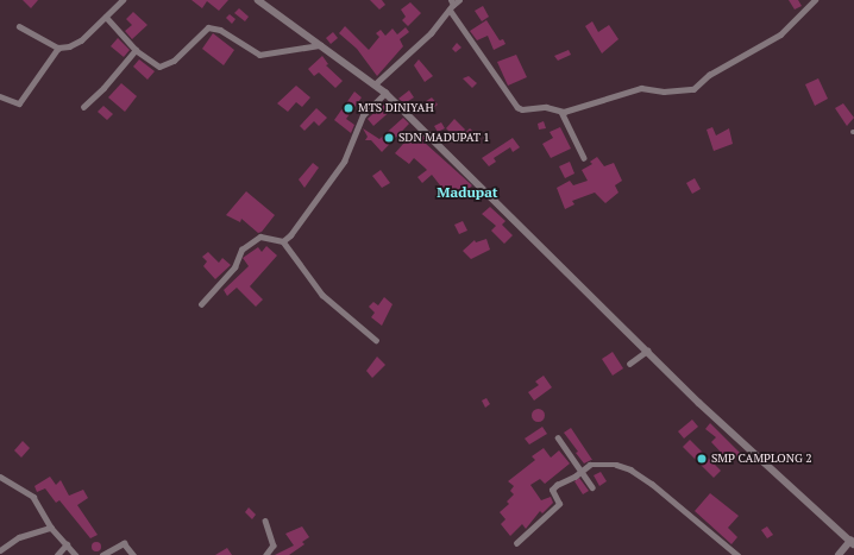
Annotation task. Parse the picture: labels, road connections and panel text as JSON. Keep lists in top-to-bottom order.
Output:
{
  "districts": ["Madupat"],
  "places": ["MTS DINIYAH", "SDN MADUPAT 1", "SMP CAMPLONG 2"]
}
